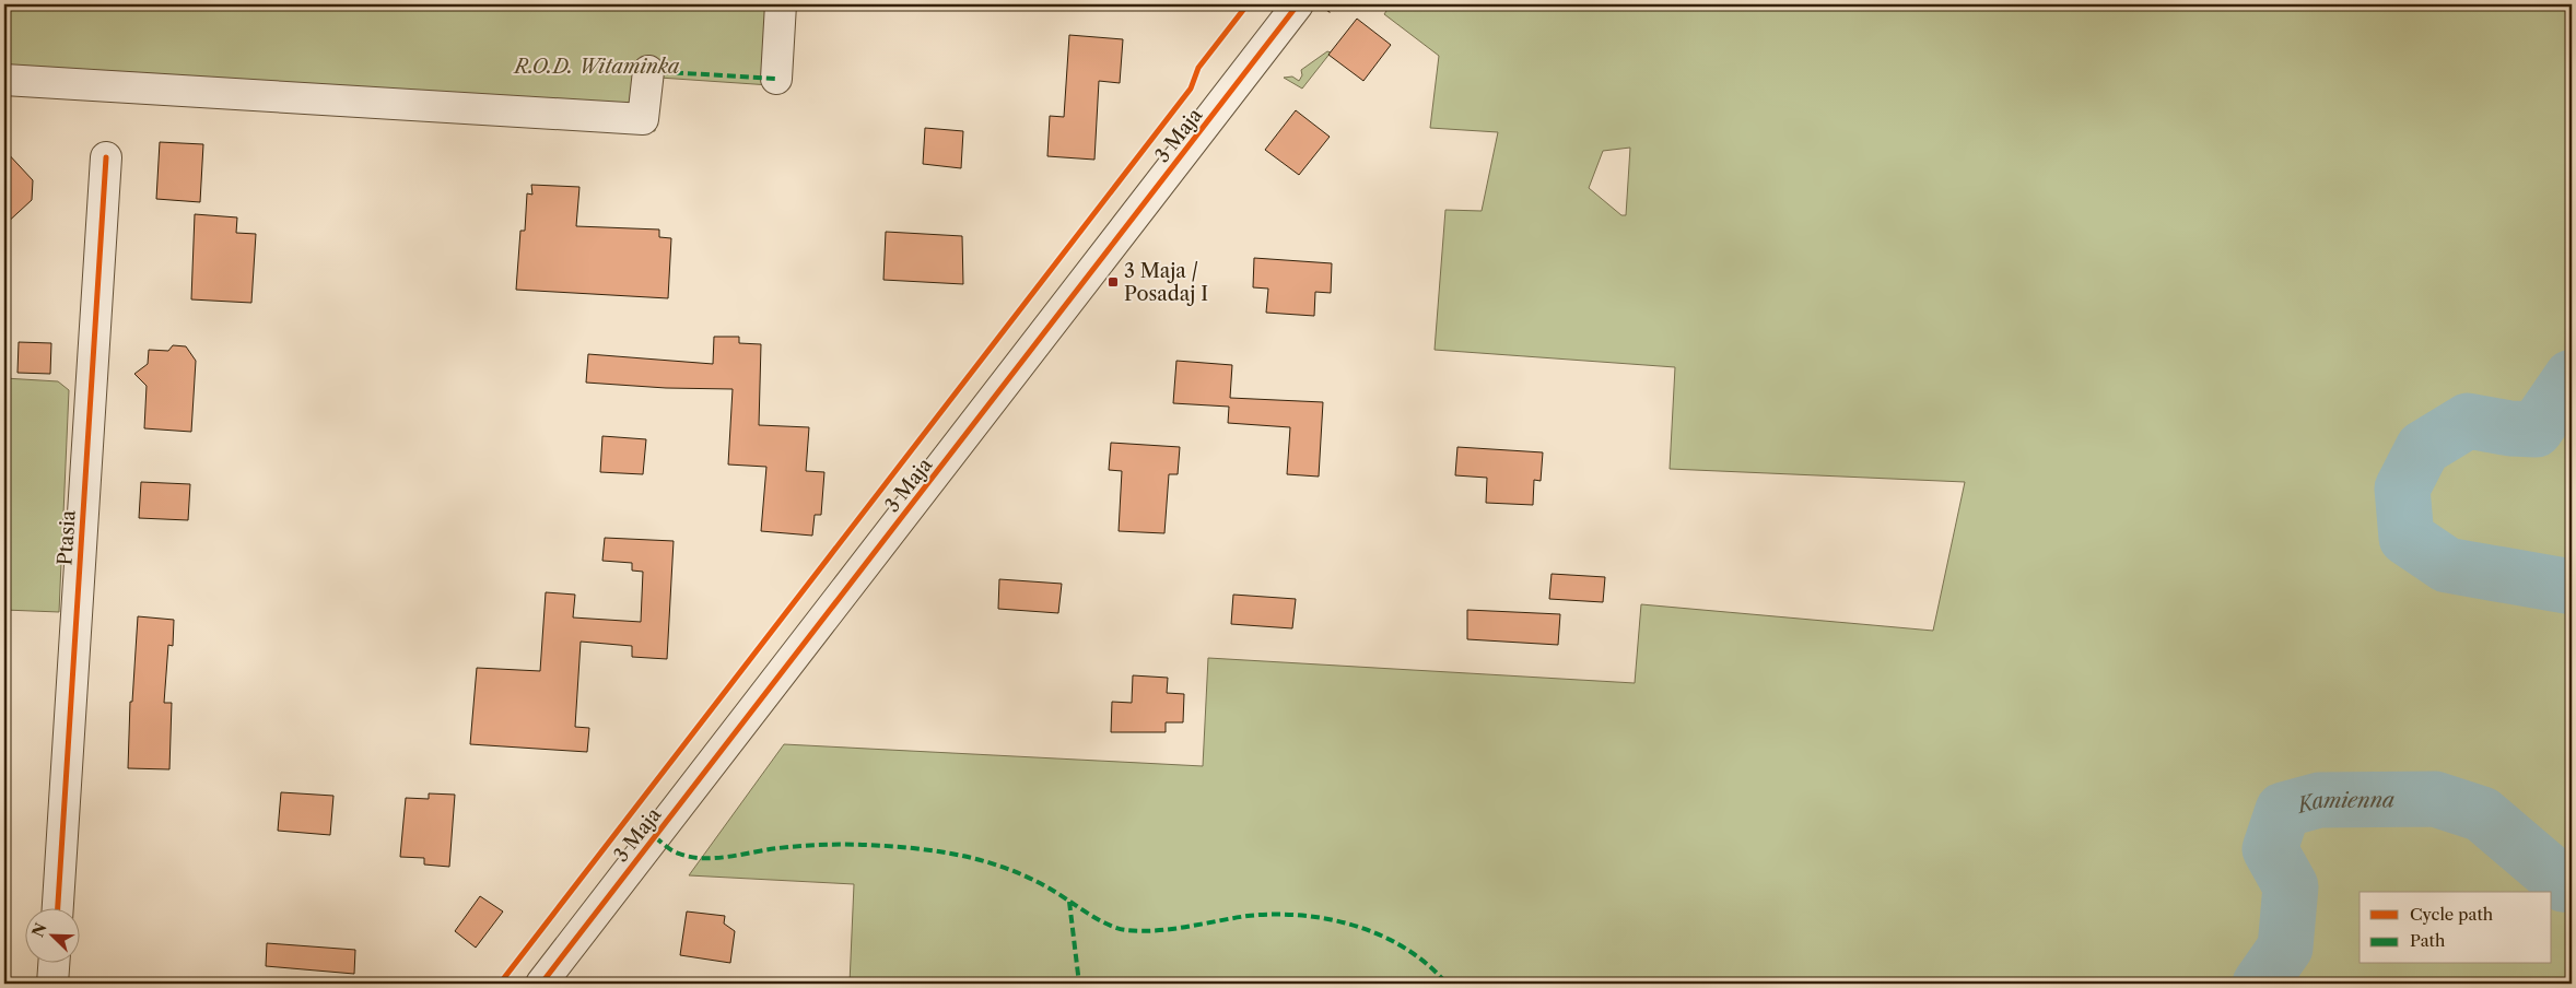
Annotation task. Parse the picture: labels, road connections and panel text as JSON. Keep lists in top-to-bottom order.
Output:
{
  "streets": {
    "street": ["3 Maja", "Ptasia"]
  },
  "water": ["Kamienna"],
  "parks": ["R.O.D. Witaminka"],
  "places": {
    "transit": ["3 Maja / Posadaj I"]
  },
  "legend": ["Cycle path", "Path"],
  "north": "top left"
}
